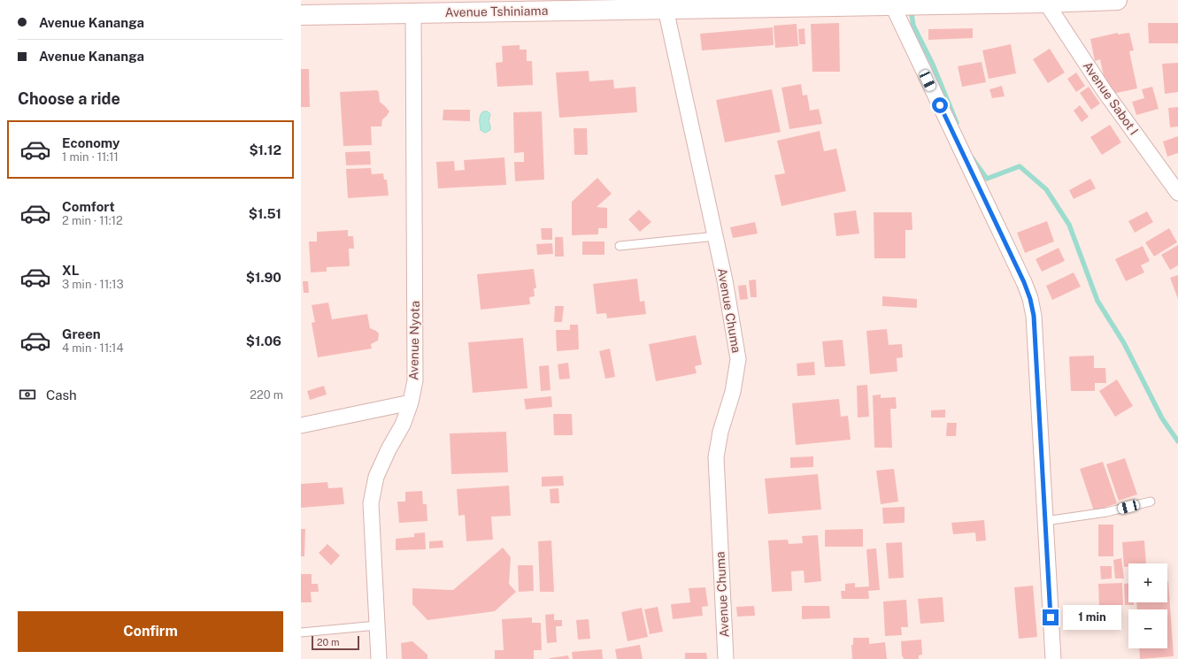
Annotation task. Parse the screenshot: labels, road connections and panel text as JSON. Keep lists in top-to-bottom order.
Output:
{
  "streets": {
    "street": [
      "Avenue Tshiniama",
      "Avenue Sabot I",
      "Avenue Chuma",
      "Avenue Nyota"
    ]
  },
  "crossings": [
    ["Avenue Tshiniama", "Avenue Sabot I"],
    ["Avenue Tshiniama", "Avenue Chuma"],
    ["Avenue Tshiniama", "Avenue Nyota"]
  ],
  "scale_bar": "20 m",
  "page": {
    "banner": ["Avenue Kananga", "Avenue Kananga"],
    "heading": "Choose a ride",
    "list": [
      {
        "name": "Economy",
        "note": "1 min · 11:11",
        "value": "$1.12"
      },
      {
        "name": "Comfort",
        "note": "2 min · 11:12",
        "value": "$1.51"
      },
      {
        "name": "XL",
        "note": "3 min · 11:13",
        "value": "$1.90"
      },
      {
        "name": "Green",
        "note": "4 min · 11:14",
        "value": "$1.06"
      }
    ],
    "pay": ["Cash", "220 m"],
    "map_buttons": ["+", "−"],
    "buttons": "Confirm",
    "bubble": "1 min",
    "scale": "20 m"
  }
}
